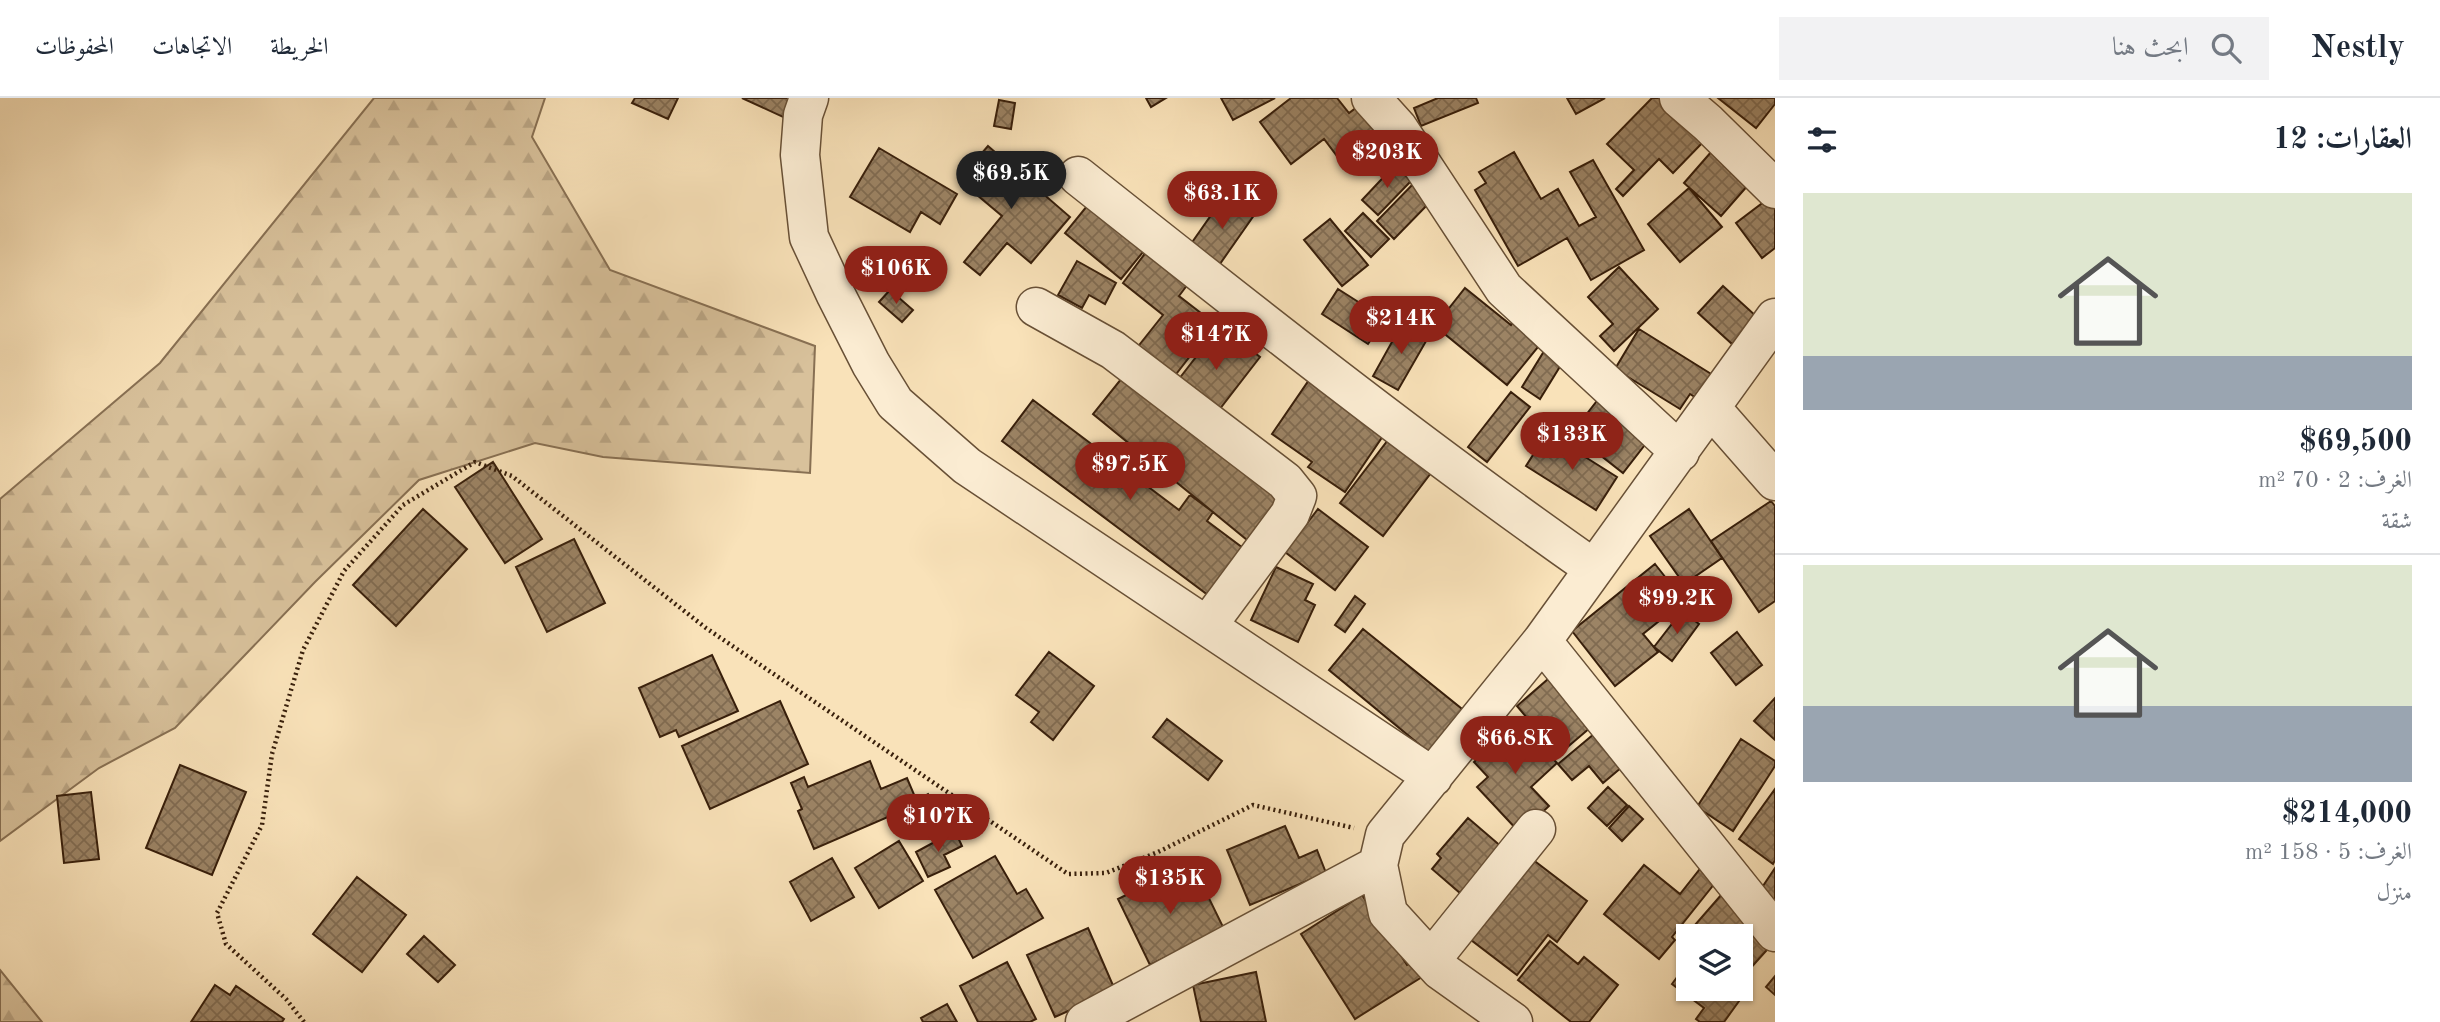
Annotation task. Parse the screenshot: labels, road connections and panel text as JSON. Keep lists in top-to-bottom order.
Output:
{
  "page": {
    "header": "Nestly",
    "search": "ابحث هنا",
    "nav": ["الخريطة", "الاتجاهات", "المحفوظات"],
    "heading": "العقارات: 12",
    "price": [
      "$203K",
      "$69.5K",
      "$63.1K",
      "$106K",
      "$214K",
      "$147K",
      "$133K",
      "$97.5K",
      "$99.2K",
      "$66.8K",
      "$107K",
      "$135K"
    ],
    "list": [
      {
        "name": "$69,500",
        "note": "الغرف: 2 · 70 m² · شقة"
      },
      {
        "name": "$214,000",
        "note": "الغرف: 5 · 158 m² · منزل"
      }
    ]
  }
}
